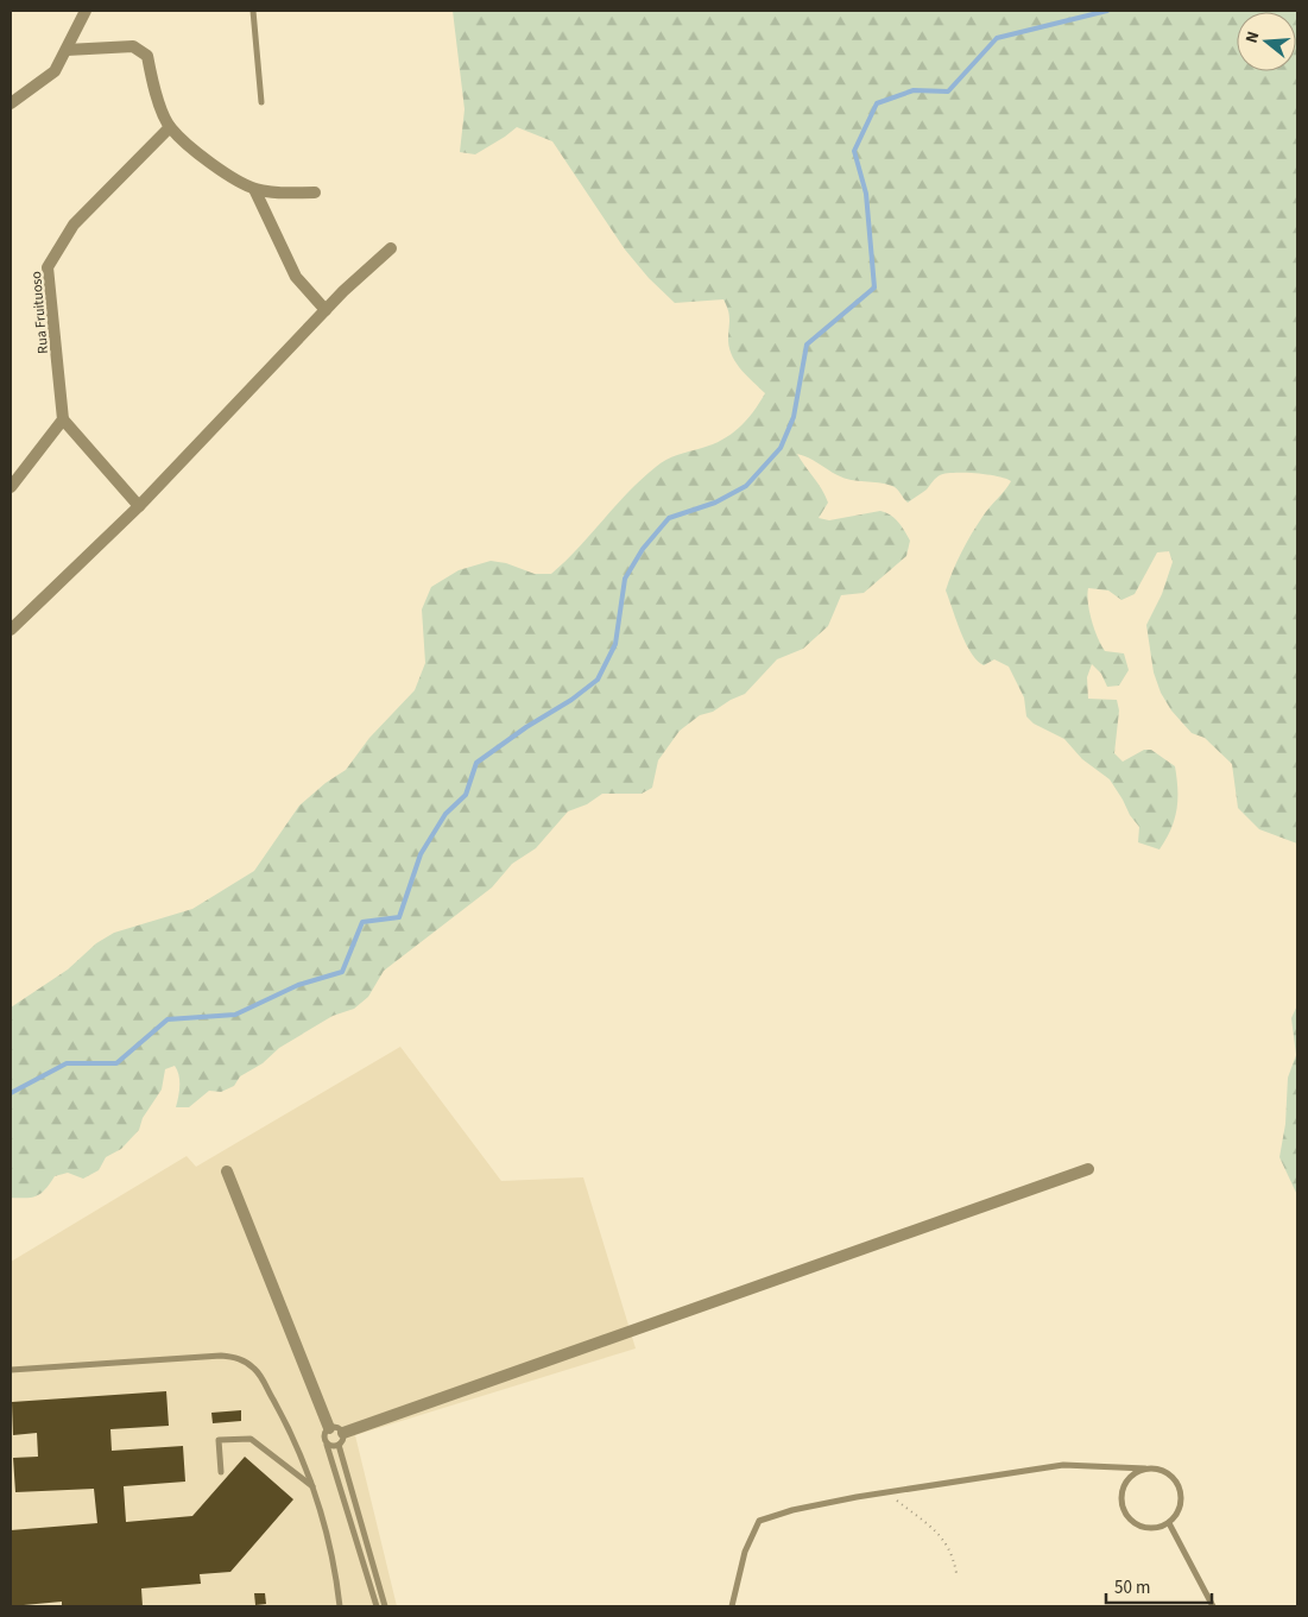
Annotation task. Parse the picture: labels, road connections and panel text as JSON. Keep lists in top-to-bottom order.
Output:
{
  "streets": {
    "street": ["Rua Fruituoso"]
  },
  "scale_bar": "50 m",
  "north": "left"
}
